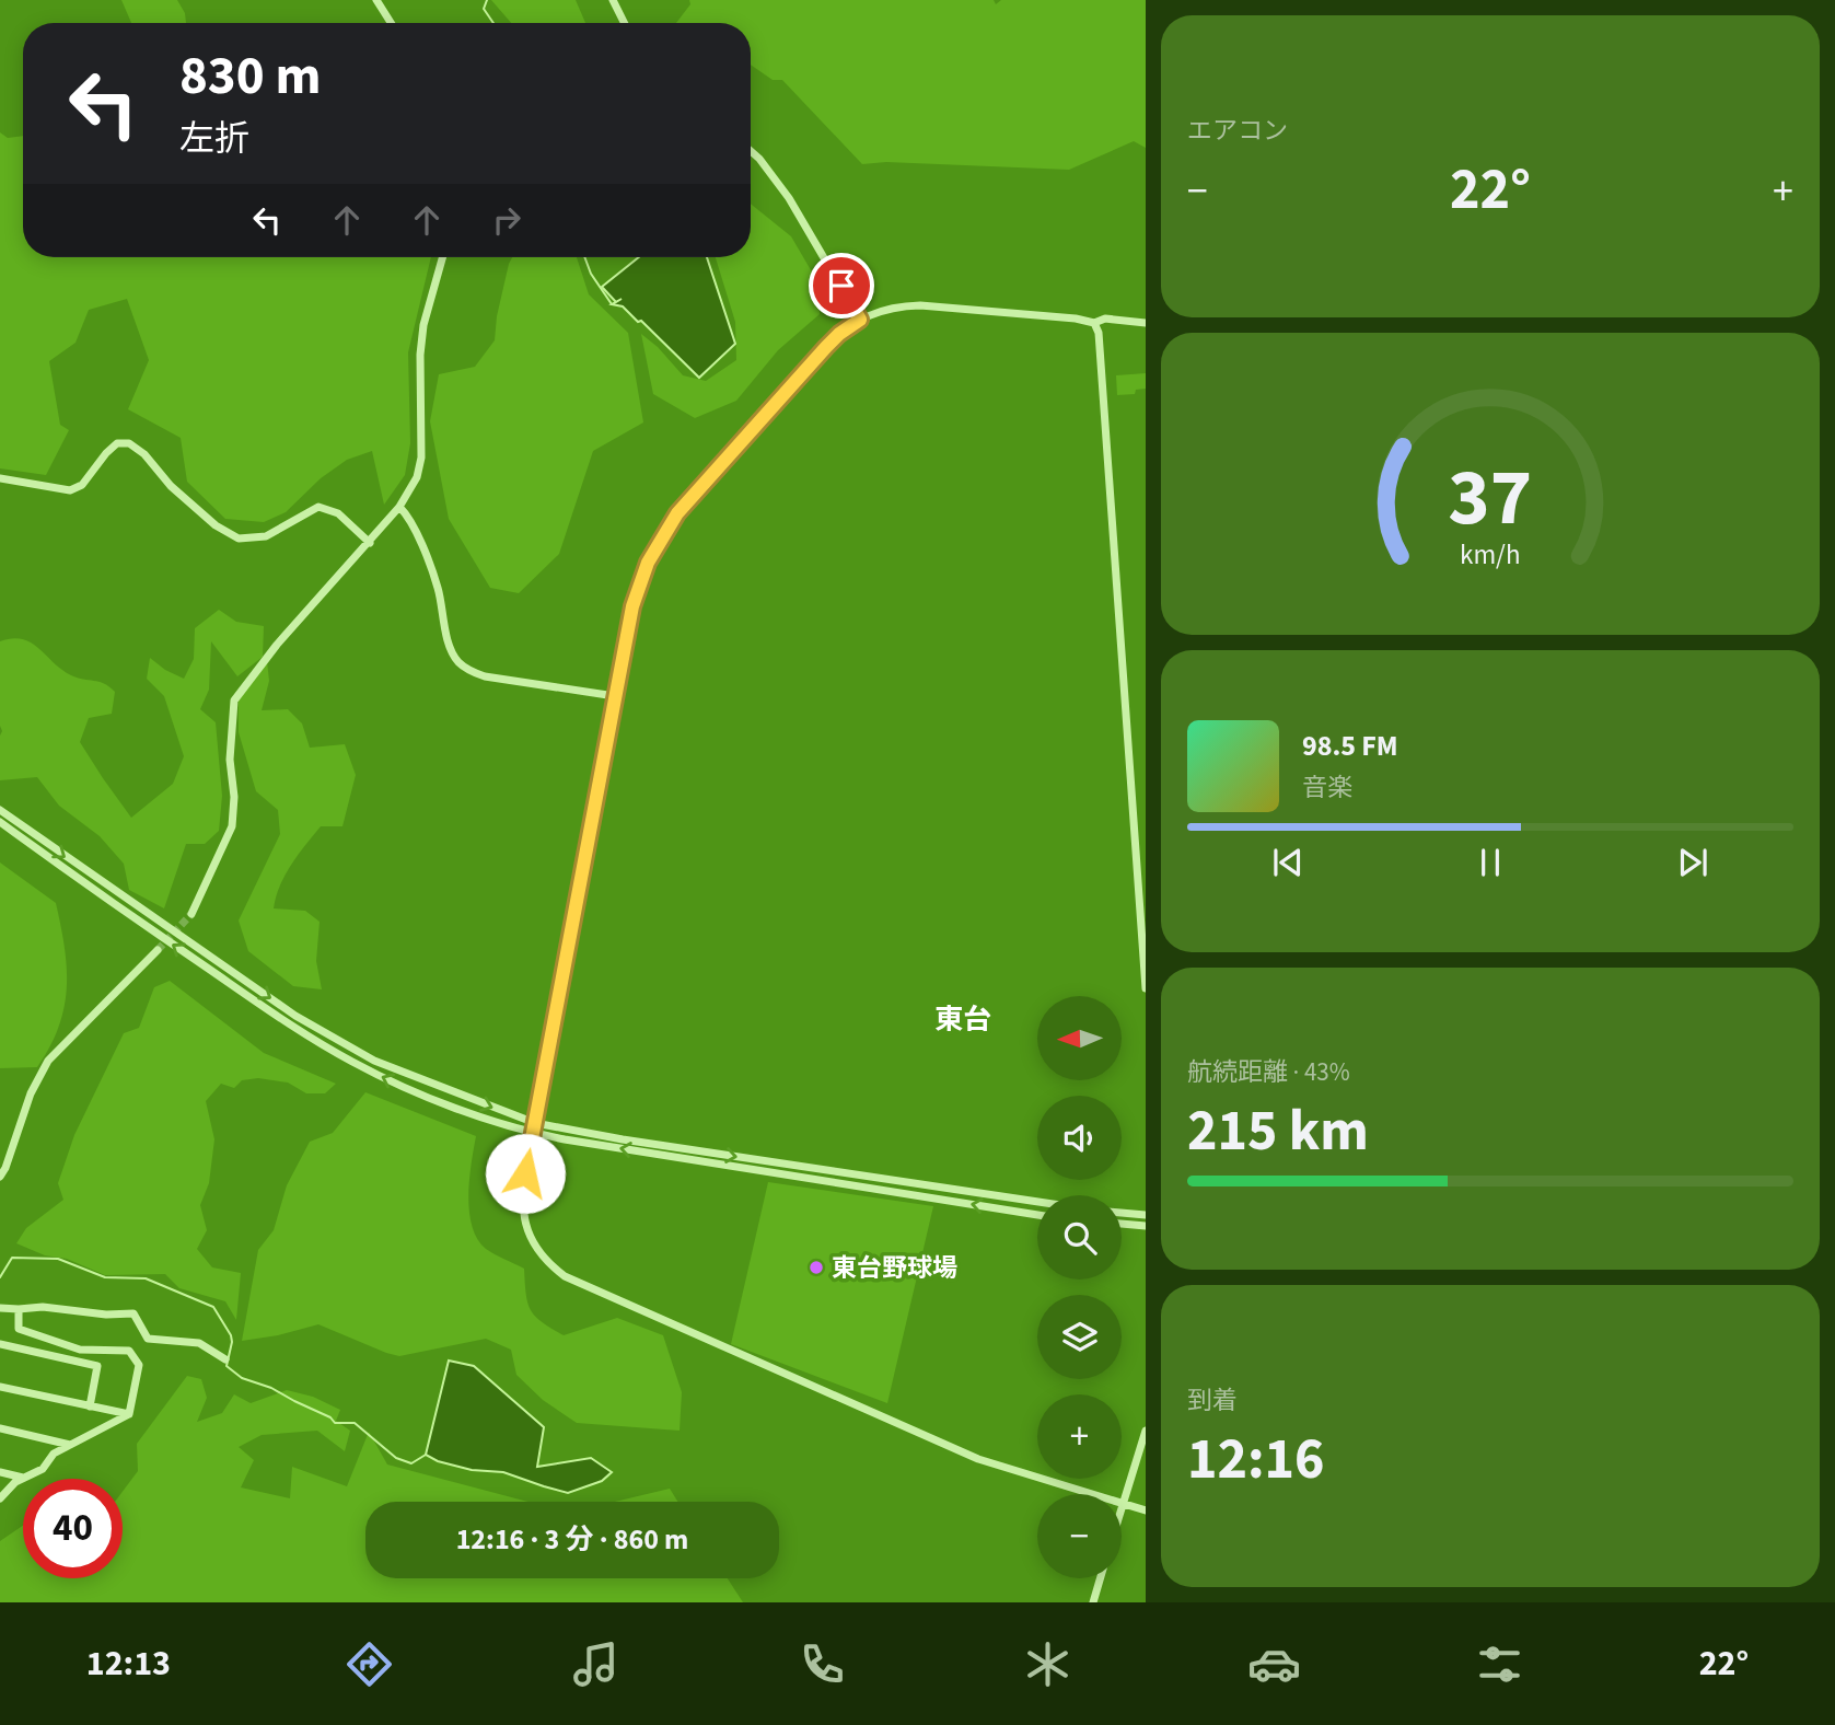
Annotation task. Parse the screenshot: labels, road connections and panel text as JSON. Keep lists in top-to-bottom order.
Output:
{
  "districts": ["東台"],
  "places": ["東台野球場"],
  "north": "left",
  "page": {
    "tile": [
      "エアコン",
      ["航続距離 · 43%", "215 km"],
      ["到着", "12:16"]
    ],
    "turn": ["830 m", "左折"],
    "heat": ["−", "22°", "+"],
    "song": ["98.5 FM", "音楽"],
    "map_buttons": ["+", "−"],
    "limit": "40",
    "trip": "12:16 · 3 分 · 860 m",
    "tabs": ["12:13", "22°"],
    "gauge": ["37", "km/h"]
  }
}
